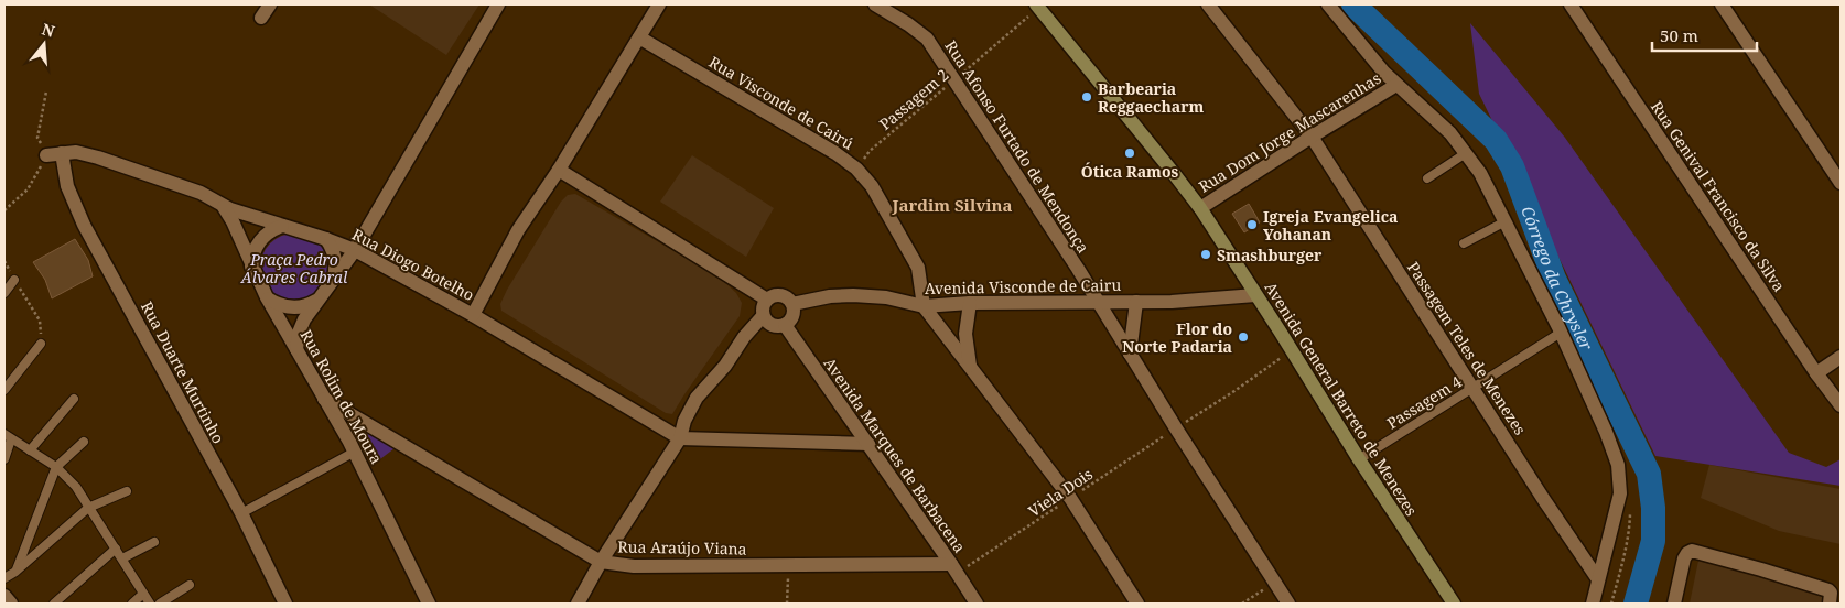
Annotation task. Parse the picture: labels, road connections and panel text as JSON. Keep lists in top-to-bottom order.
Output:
{
  "streets": {
    "main road": ["Avenida General Barreto de Menezes"],
    "street": [
      "Rua Visconde de Cairú",
      "Rua Dom Jorge Mascarenhas",
      "Rua Afonso Furtado de Mendonça",
      "Rua Genival Francisco da Silva",
      "Rua Diogo Botelho",
      "Avenida Visconde de Cairu",
      "Passagem Teles de Menezes",
      "Rua Duarte Murtinho",
      "Rua Rolim de Moura",
      "Avenida Marques de Barbacena",
      "Rua Araújo Viana"
    ],
    "lane": ["Passagem 4"],
    "path": ["Passagem 2", "Viela Dois"]
  },
  "crossings": [
    ["Passagem 2", "Rua Visconde de Cairú"],
    ["Passagem 2", "Rua Afonso Furtado de Mendonça"],
    ["Passagem 2", "Avenida General Barreto de Menezes"],
    ["Rua Visconde de Cairú", "Avenida Visconde de Cairu"],
    ["Rua Dom Jorge Mascarenhas", "Passagem Teles de Menezes"],
    ["Rua Dom Jorge Mascarenhas", "Avenida General Barreto de Menezes"],
    ["Rua Afonso Furtado de Mendonça", "Avenida Visconde de Cairu"],
    ["Rua Afonso Furtado de Mendonça", "Viela Dois"],
    ["Rua Diogo Botelho", "Rua Duarte Murtinho"],
    ["Rua Diogo Botelho", "Rua Rolim de Moura"],
    ["Avenida Visconde de Cairu", "Avenida General Barreto de Menezes"],
    ["Avenida Visconde de Cairu", "Avenida Marques de Barbacena"],
    ["Passagem Teles de Menezes", "Passagem 4"],
    ["Rua Rolim de Moura", "Rua Araújo Viana"],
    ["Avenida General Barreto de Menezes", "Passagem 4"],
    ["Avenida General Barreto de Menezes", "Viela Dois"],
    ["Avenida Marques de Barbacena", "Viela Dois"],
    ["Avenida Marques de Barbacena", "Rua Araújo Viana"],
    ["Viela Dois", "Rua Araújo Viana"]
  ],
  "districts": ["Jardim Silvina"],
  "water": ["Córrego da Chrysler"],
  "parks": ["Praça Pedro Álvares Cabral"],
  "places": [
    "Barbearia Reggaecharm",
    "Ótica Ramos",
    "Igreja Evangelica Yohanan",
    "Smashburger",
    "Flor do Norte Padaria"
  ],
  "scale_bar": "50 m",
  "north": "top"
}
